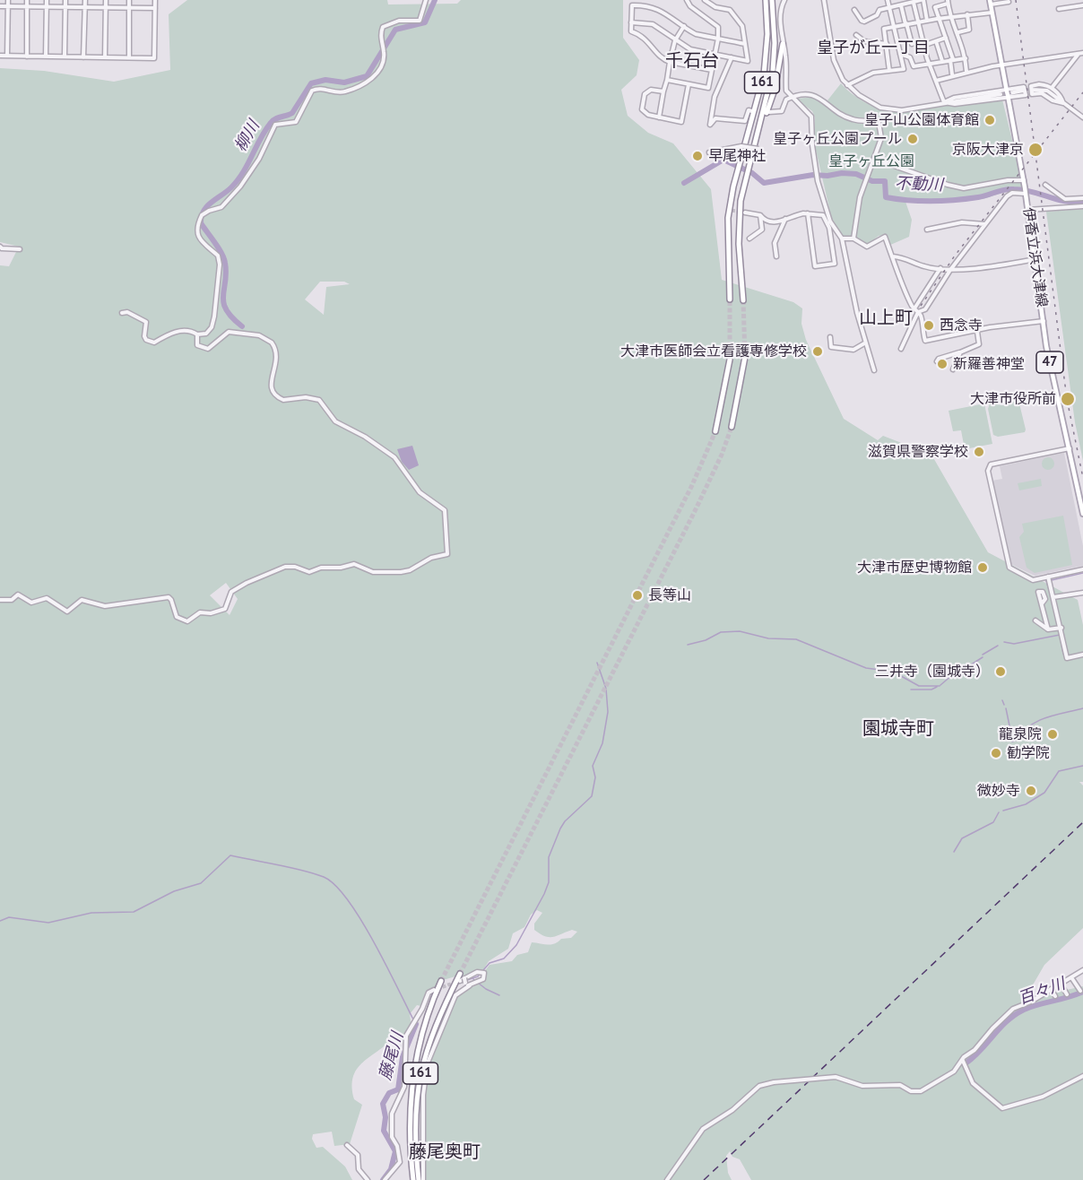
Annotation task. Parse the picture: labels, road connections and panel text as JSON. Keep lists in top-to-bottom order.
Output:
{
  "streets": {
    "highway": ["161"],
    "main road": ["伊香立浜大津線", "47"]
  },
  "districts": [
    "皇子が丘一丁目",
    "千石台",
    "山上町",
    "園城寺町",
    "藤尾奥町"
  ],
  "water": [
    "柳川",
    "不動川",
    "百々川",
    "藤尾川"
  ],
  "parks": ["皇子ヶ丘公園"],
  "places": [
    "皇子山公園体育館",
    "皇子ヶ丘公園プール",
    "京阪大津京",
    "早尾神社",
    "西念寺",
    "大津市医師会立看護専修学校",
    "新羅善神堂",
    "大津市役所前",
    "滋賀県警察学校",
    "大津市歴史博物館",
    "長等山",
    "三井寺（園城寺）",
    "龍泉院",
    "勧学院",
    "微妙寺"
  ]
}
